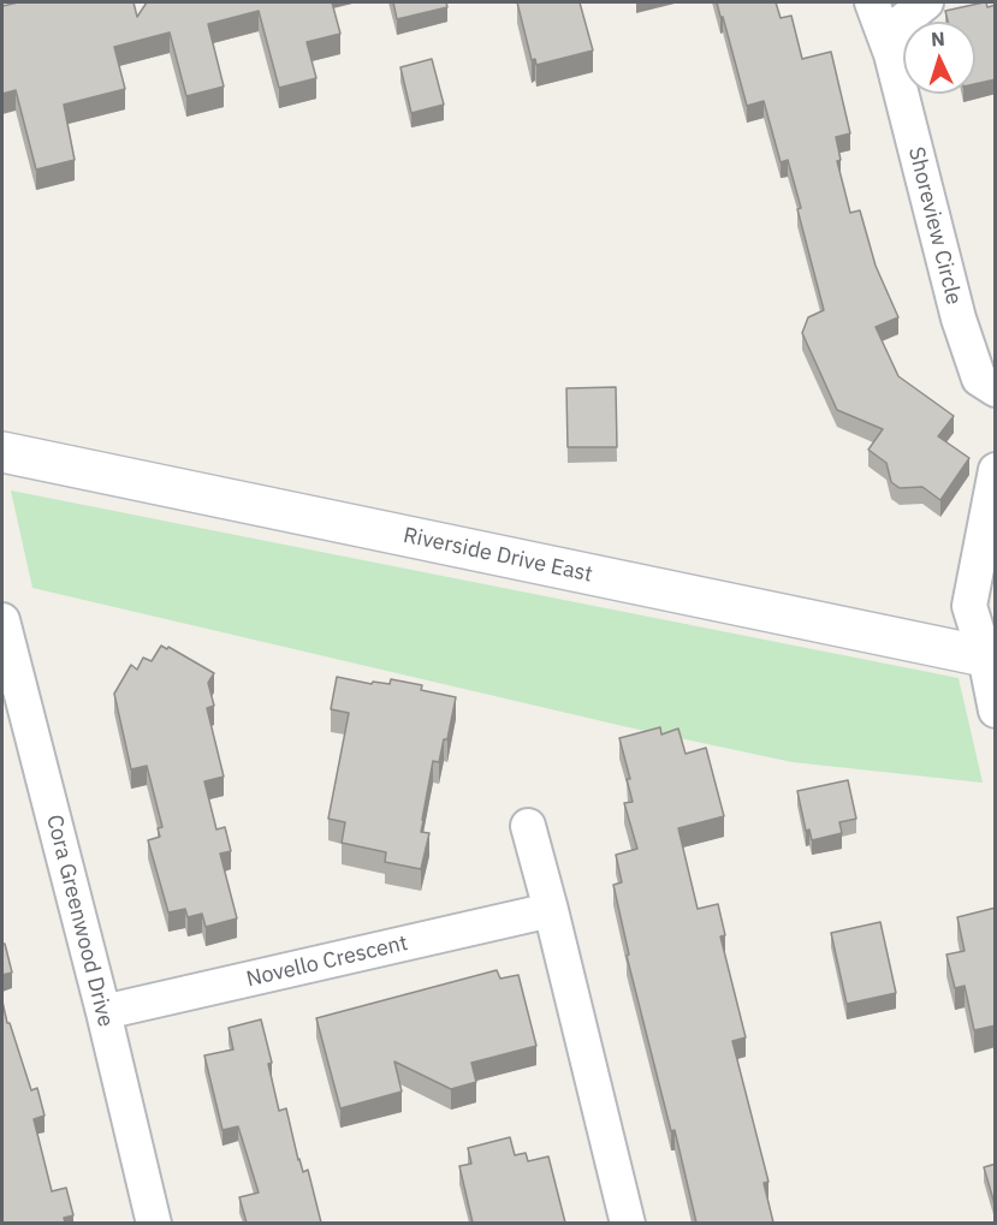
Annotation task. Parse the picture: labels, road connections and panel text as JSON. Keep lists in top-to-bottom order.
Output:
{
  "streets": {
    "main road": ["Riverside Drive East"],
    "street": ["Shoreview Circle", "Cora Greenwood Drive", "Novello Crescent"]
  },
  "crossings": [
    ["Cora Greenwood Drive", "Novello Crescent"]
  ],
  "north": "top"
}
